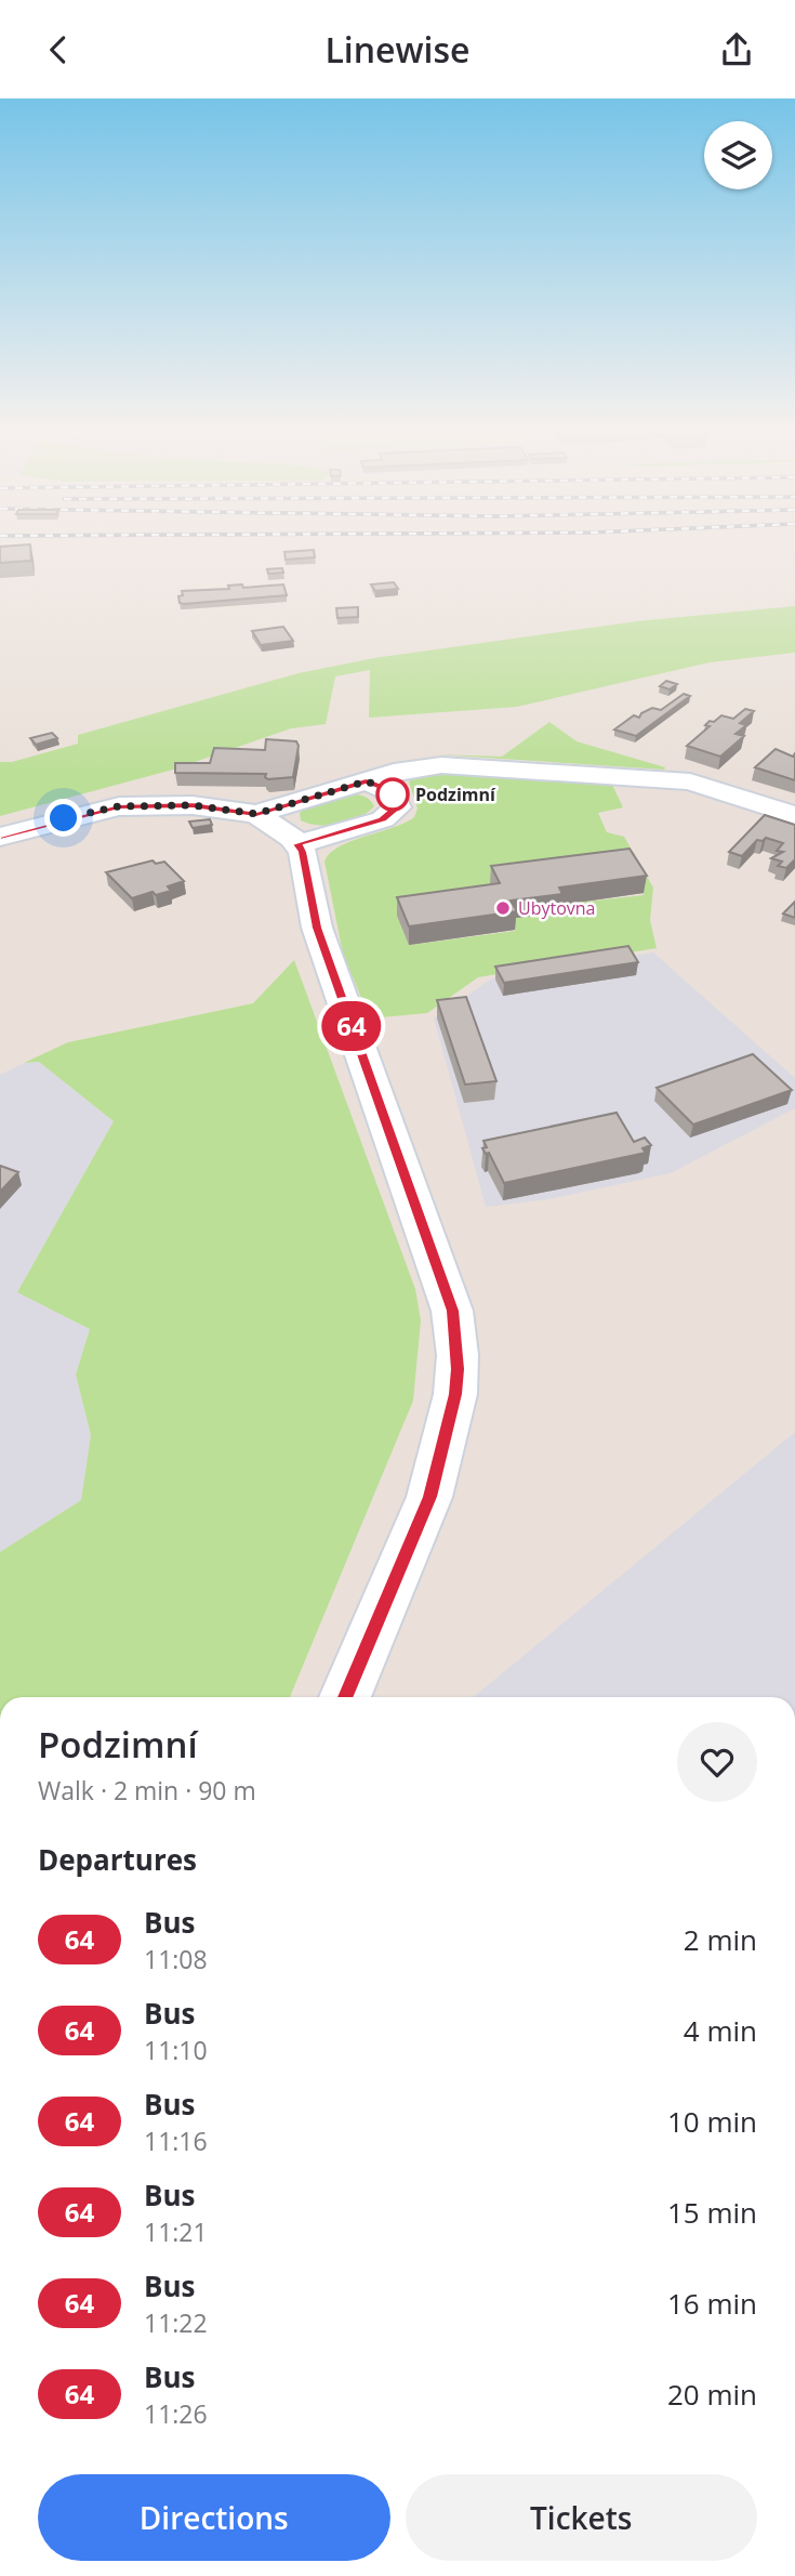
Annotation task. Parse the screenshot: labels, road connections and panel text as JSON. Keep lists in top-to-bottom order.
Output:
{
  "places": ["Podzimní", "Ubytovna"],
  "lines": ["bus line 64"],
  "page": {
    "header": "Linewise",
    "on_map": "64",
    "heading": [
      ["Podzimní", "Walk · 2 min · 90 m"],
      "Departures"
    ],
    "list": [
      {
        "mark": "64",
        "name": "Bus",
        "note": "11:08",
        "value": "2 min"
      },
      {
        "mark": "64",
        "name": "Bus",
        "note": "11:10",
        "value": "4 min"
      },
      {
        "mark": "64",
        "name": "Bus",
        "note": "11:16",
        "value": "10 min"
      },
      {
        "mark": "64",
        "name": "Bus",
        "note": "11:21",
        "value": "15 min"
      },
      {
        "mark": "64",
        "name": "Bus",
        "note": "11:22",
        "value": "16 min"
      },
      {
        "mark": "64",
        "name": "Bus",
        "note": "11:26",
        "value": "20 min"
      }
    ],
    "buttons": ["Directions", "Tickets"]
  }
}
